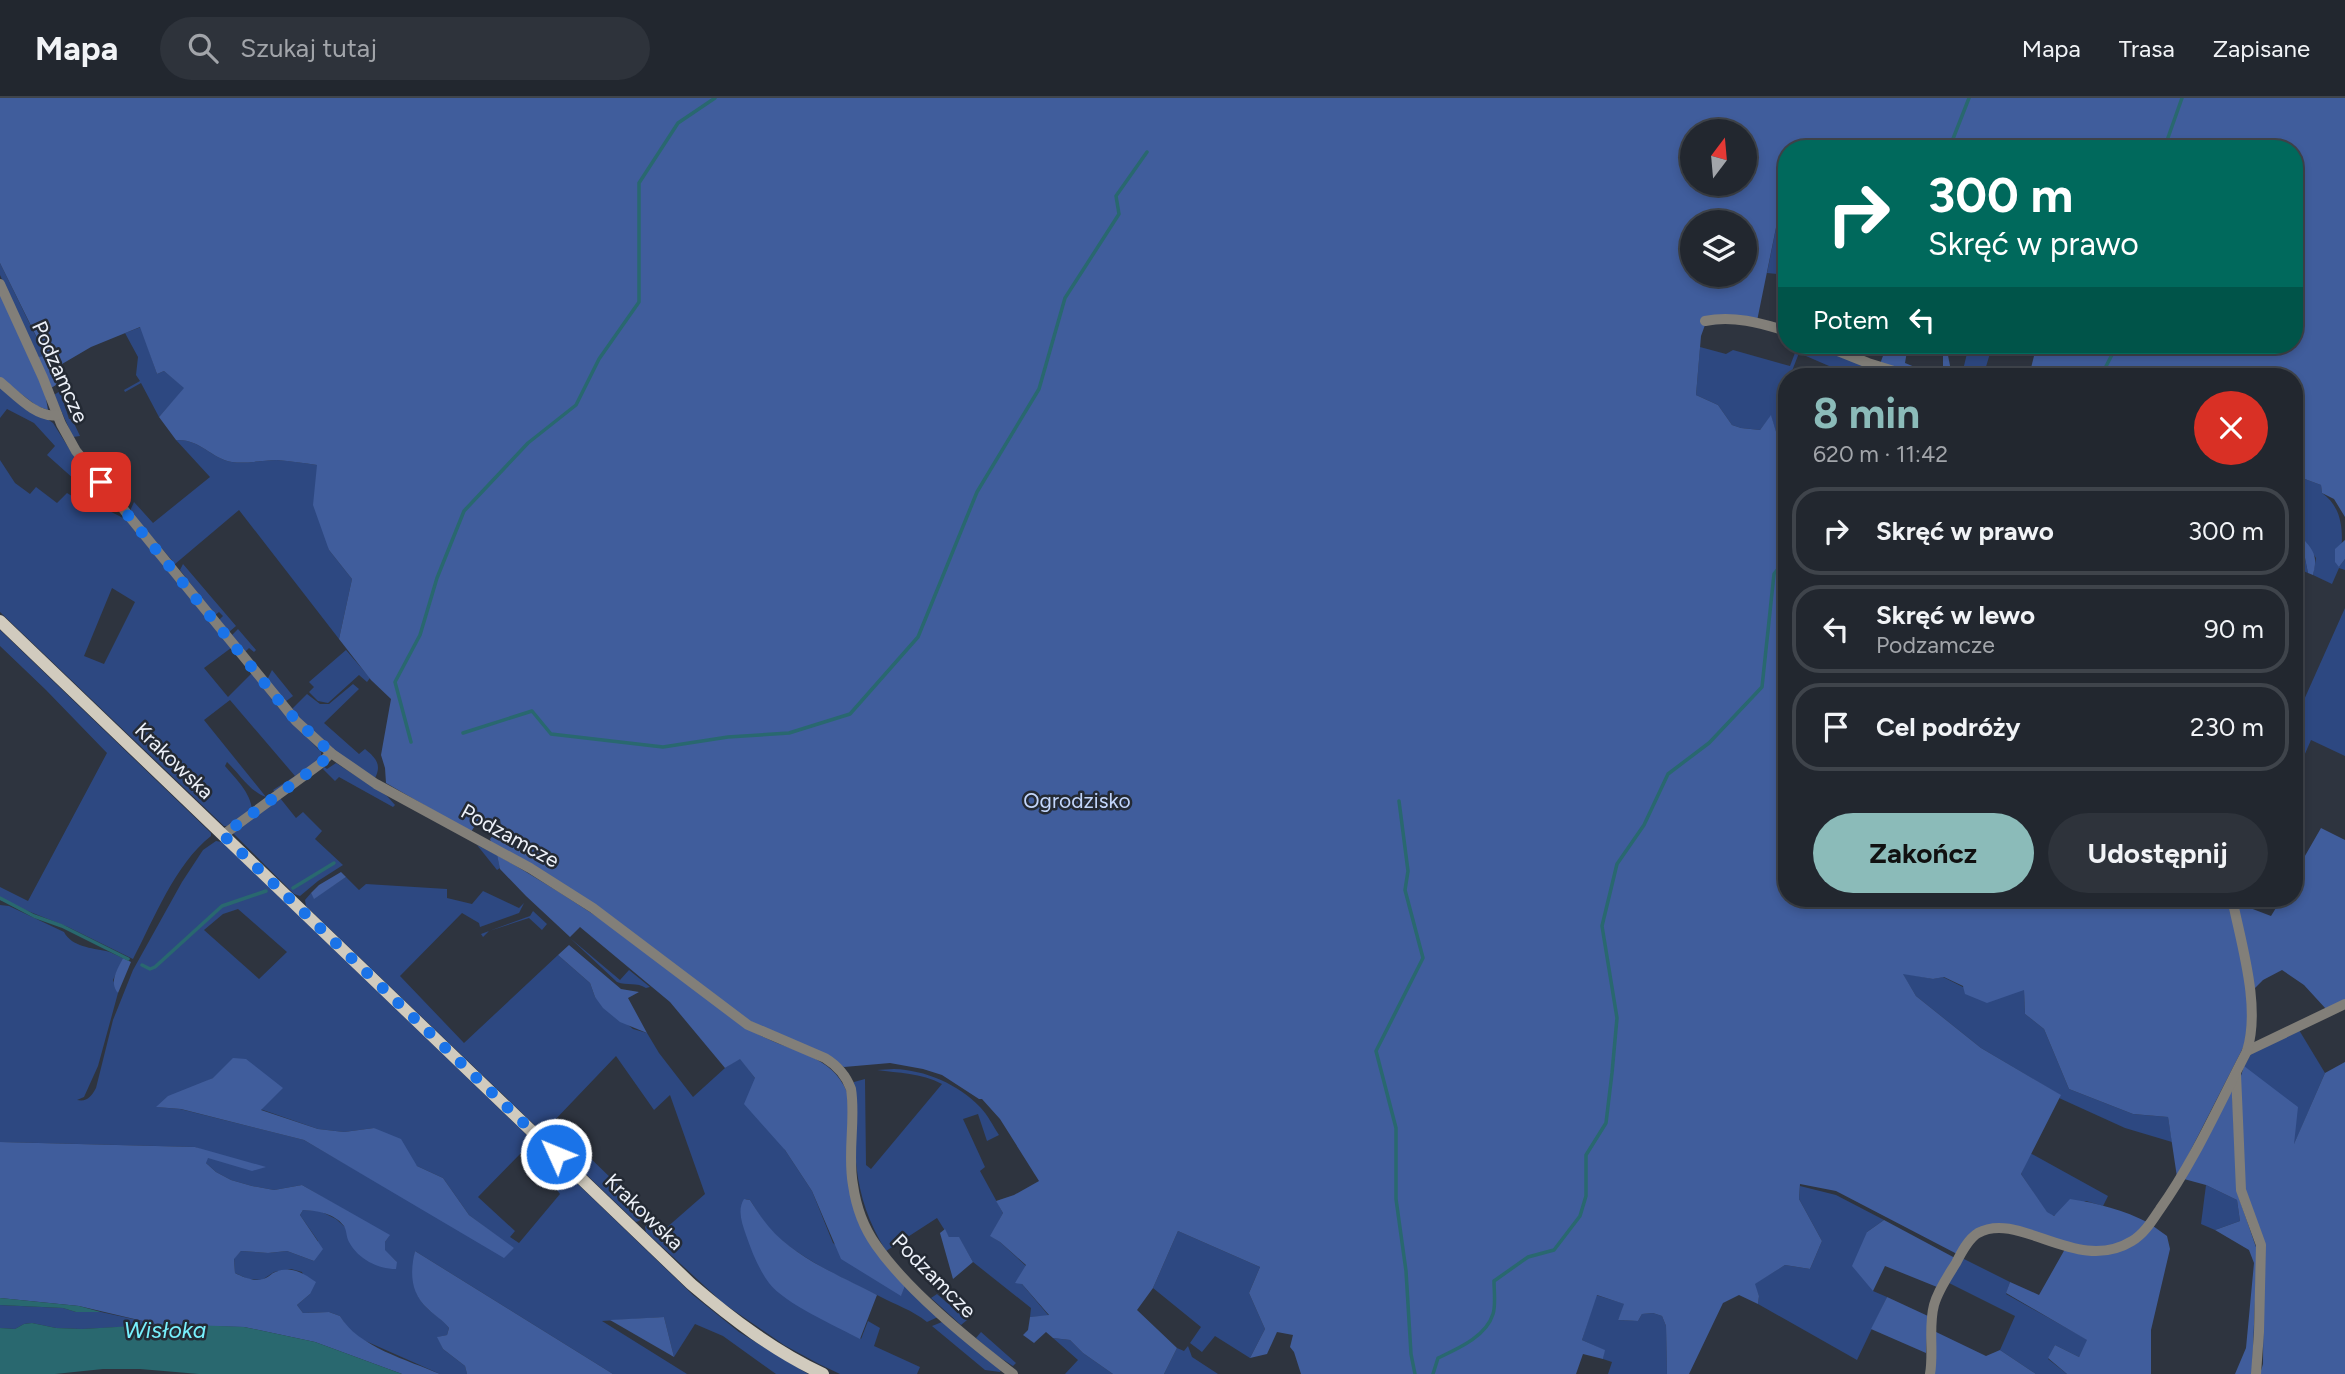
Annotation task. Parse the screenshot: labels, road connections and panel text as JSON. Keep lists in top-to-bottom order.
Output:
{
  "streets": {
    "main road": ["Krakowska"],
    "street": ["Podzamcze"]
  },
  "water": ["Wisłoka"],
  "parks": ["Ogrodzisko"],
  "north": "top",
  "page": {
    "header": "Mapa",
    "search": "Szukaj tutaj",
    "nav": ["Mapa", "Trasa", "Zapisane"],
    "turn": ["300 m", "Skręć w prawo"],
    "then": "Potem",
    "heading": ["8 min", "620 m · 11:42"],
    "list": [
      {
        "name": "Skręć w prawo",
        "value": "300 m"
      },
      {
        "name": "Skręć w lewo",
        "note": "Podzamcze",
        "value": "90 m"
      },
      {
        "name": "Cel podróży",
        "value": "230 m"
      }
    ],
    "buttons": ["Zakończ", "Udostępnij"]
  }
}
